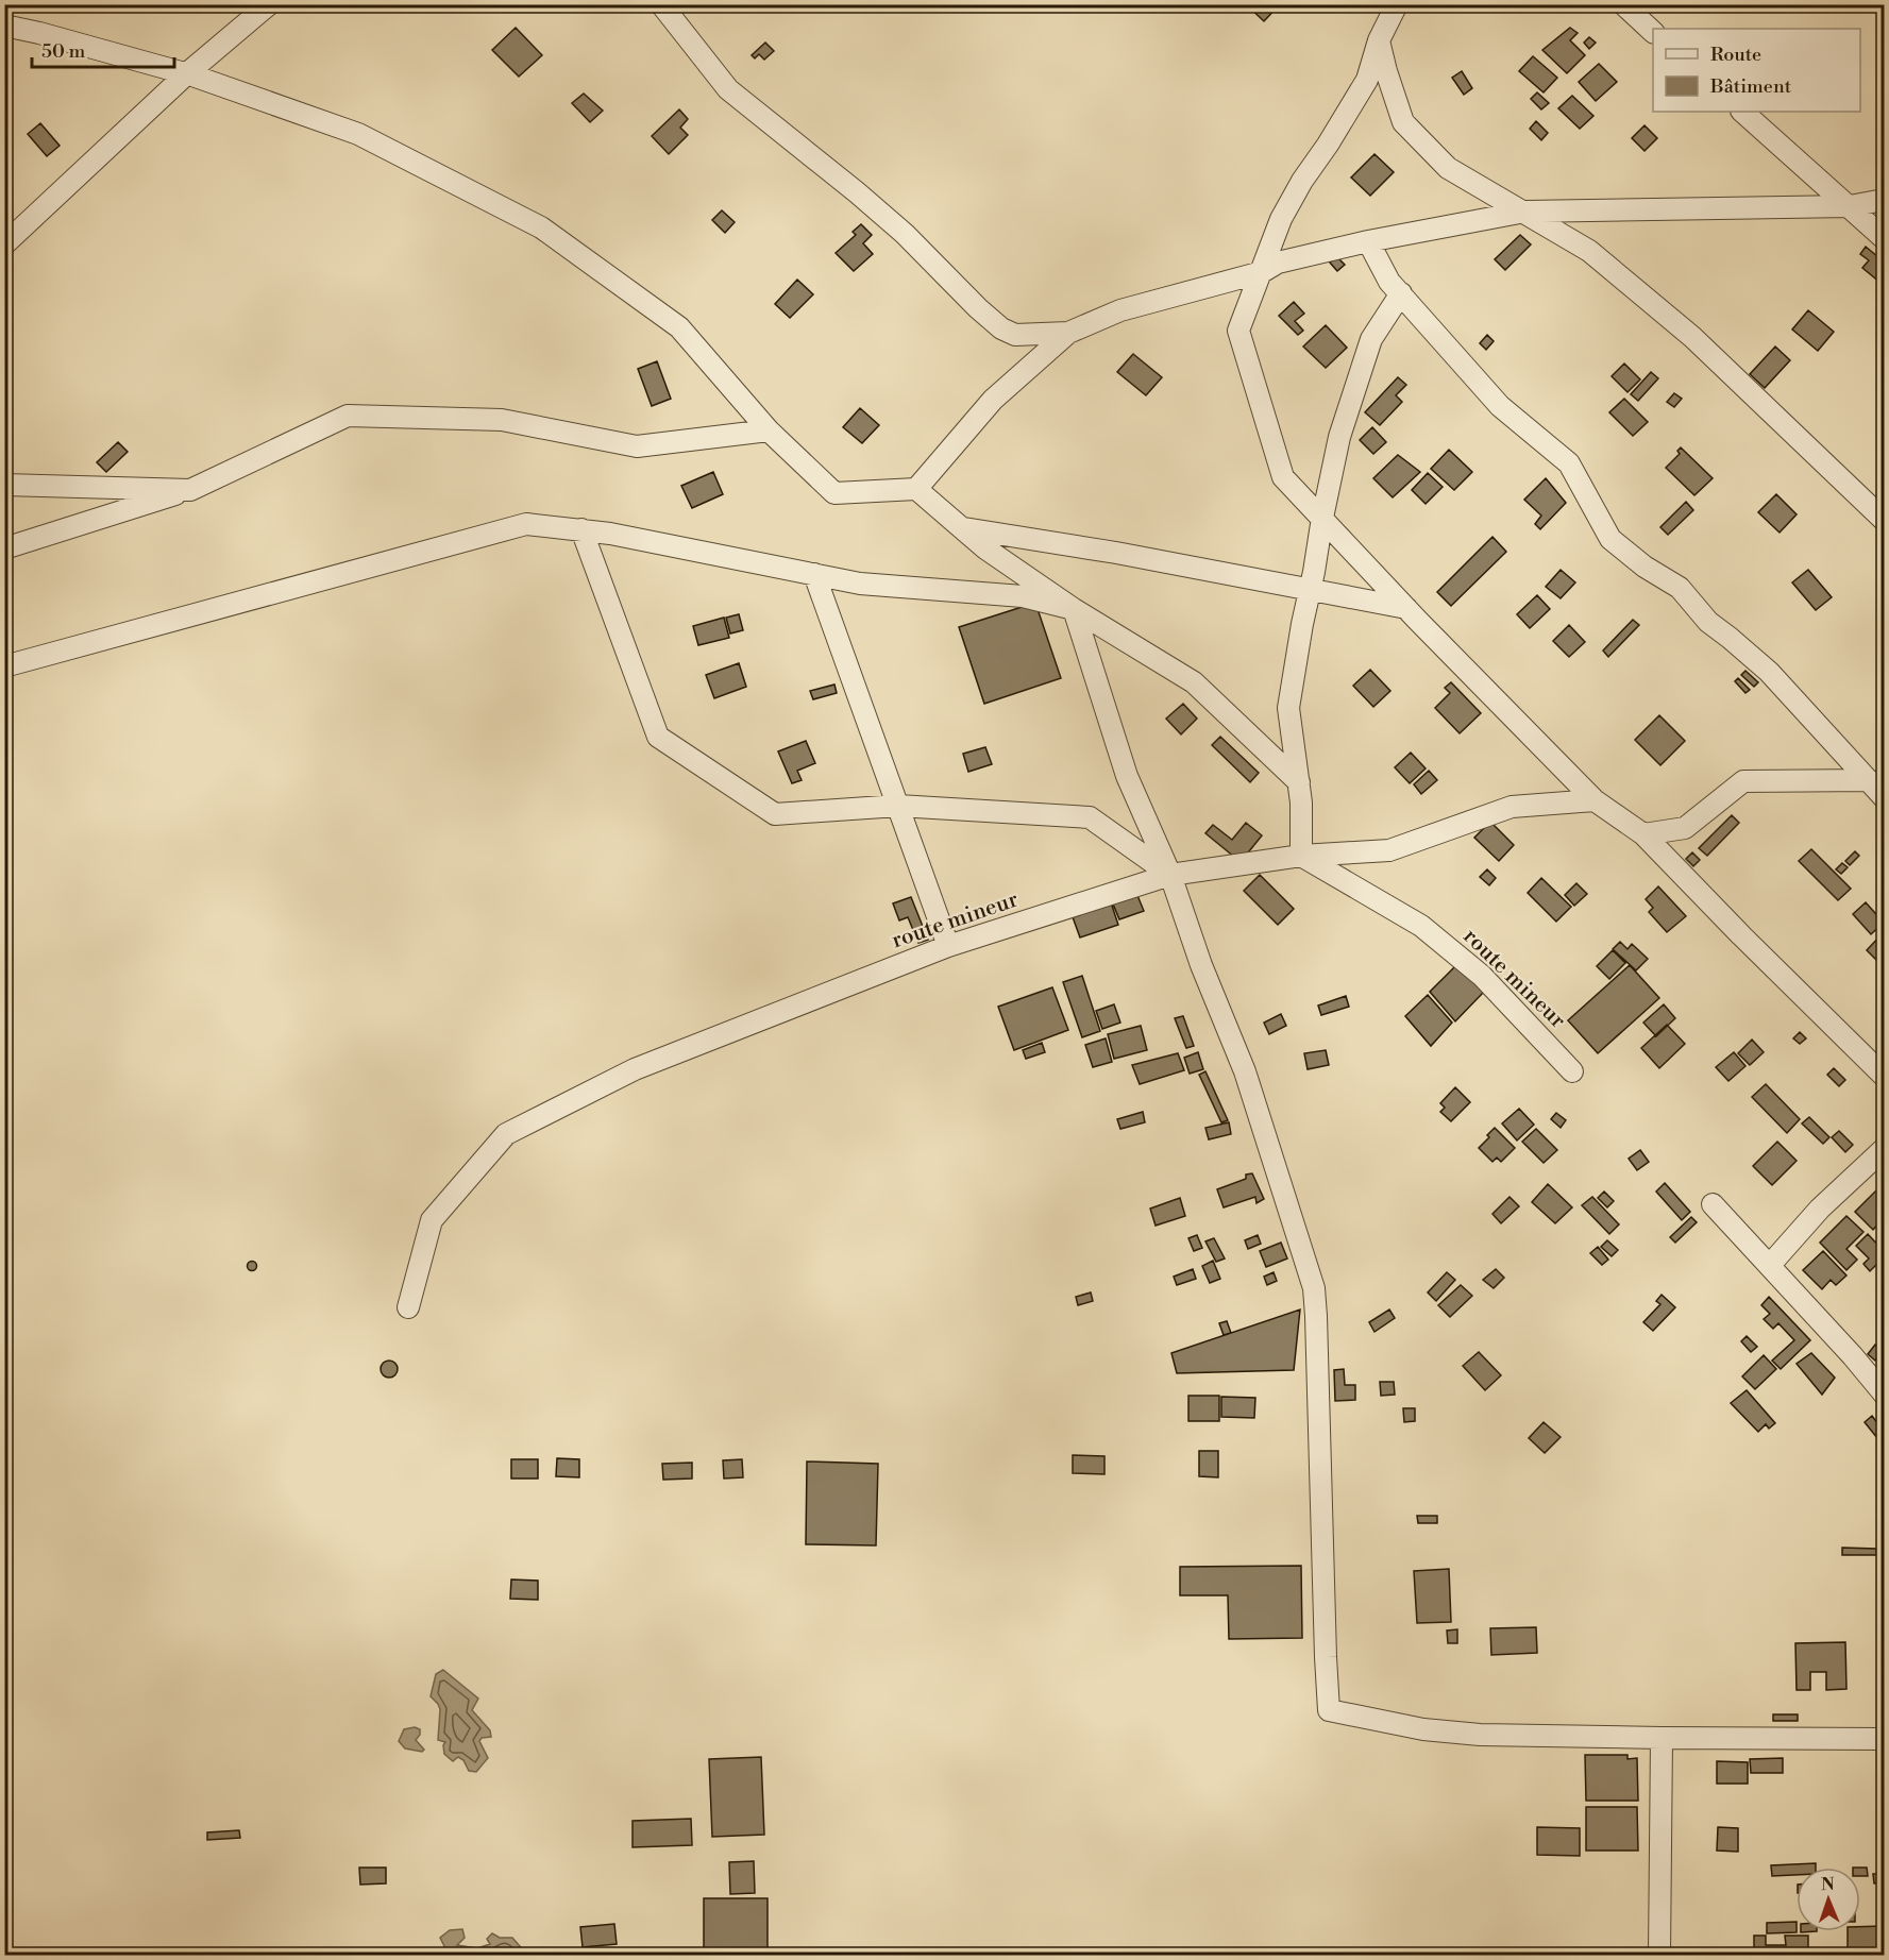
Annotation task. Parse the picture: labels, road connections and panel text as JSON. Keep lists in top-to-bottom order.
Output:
{
  "streets": {
    "street": ["route mineur"]
  },
  "legend": ["Route", "Bâtiment"],
  "scale_bar": "50 m",
  "north": "top"
}
